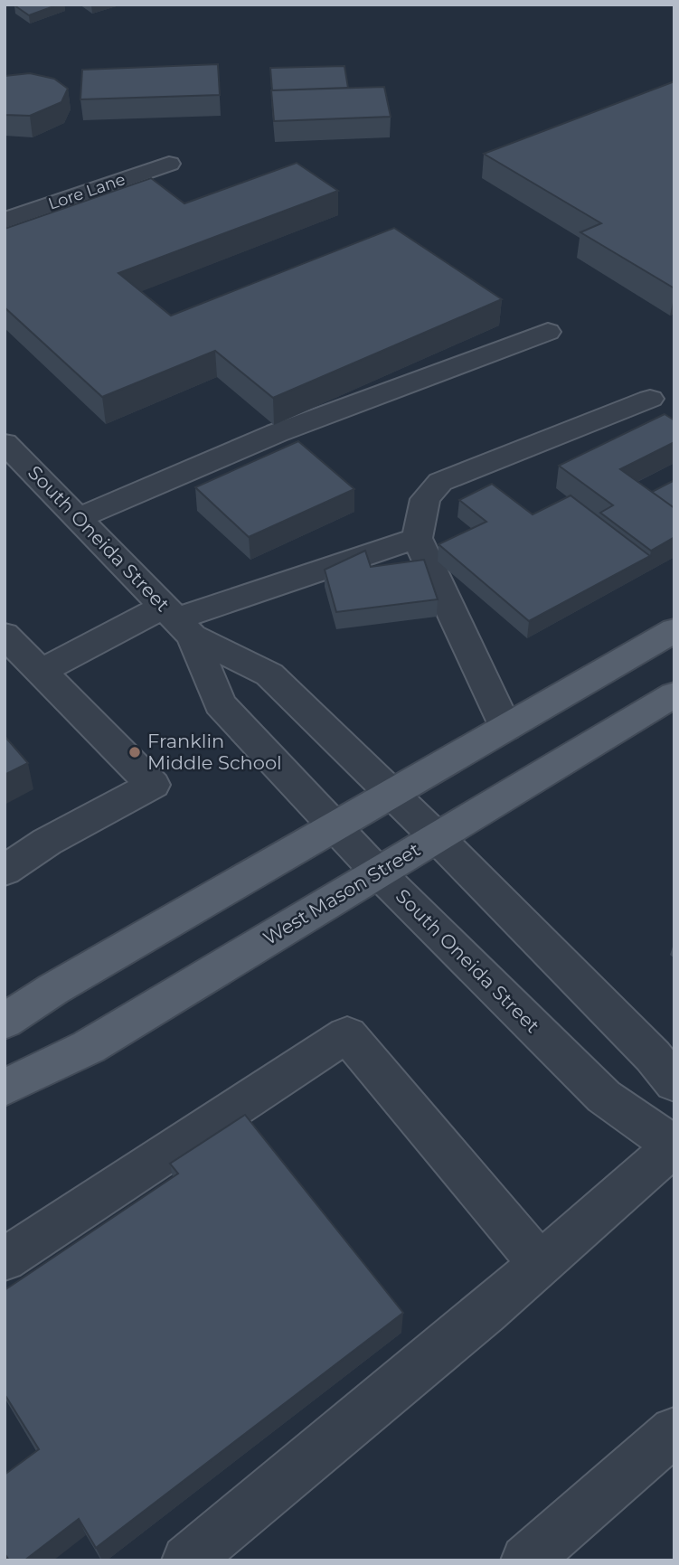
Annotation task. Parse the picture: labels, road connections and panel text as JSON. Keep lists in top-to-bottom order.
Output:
{
  "streets": {
    "main road": ["West Mason Street"],
    "street": ["Lore Lane", "South Oneida Street"]
  },
  "crossings": [
    ["South Oneida Street", "West Mason Street"]
  ],
  "places": ["Franklin Middle School"]
}
